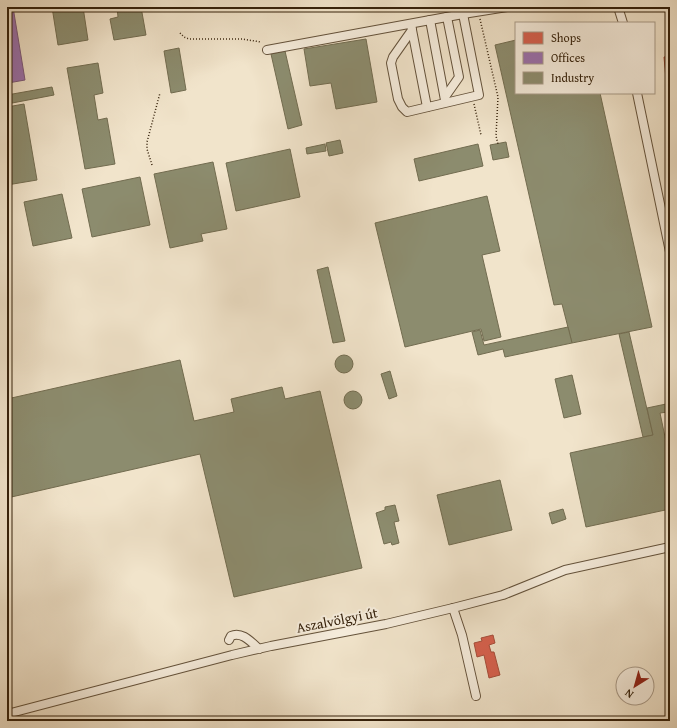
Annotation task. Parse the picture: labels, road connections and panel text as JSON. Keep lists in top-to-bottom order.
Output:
{
  "streets": {
    "street": ["Aszalvölgyi út"]
  },
  "legend": ["Shops", "Offices", "Industry"],
  "north": "bottom left"
}
